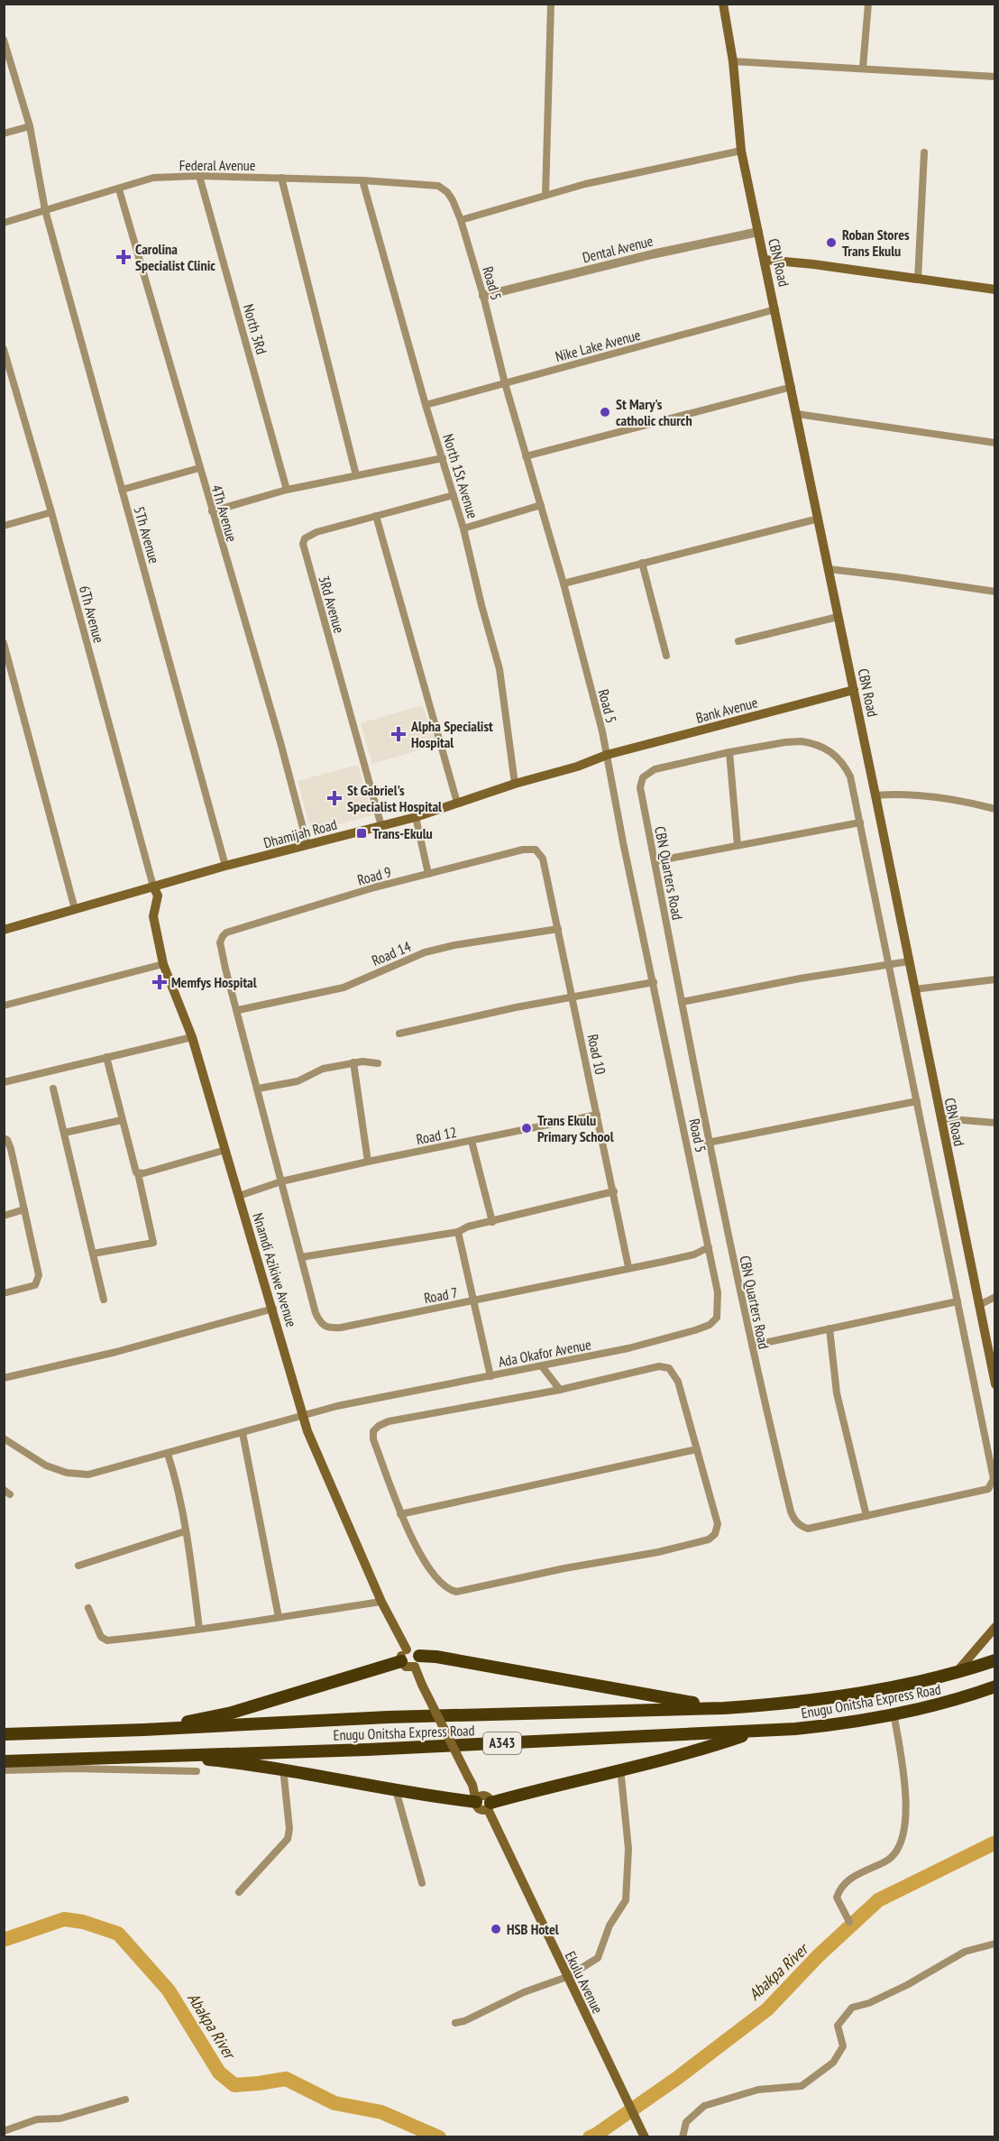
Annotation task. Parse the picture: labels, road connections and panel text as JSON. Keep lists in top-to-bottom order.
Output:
{
  "streets": {
    "highway": ["Enugu Onitsha Express Road", "A343"],
    "main road": [
      "CBN Road",
      "Bank Avenue",
      "Dhamijah Road",
      "Nnamdi Azikiwe Avenue",
      "Ekulu Avenue"
    ],
    "street": [
      "Federal Avenue",
      "Dental Avenue",
      "Road 5",
      "North 3Rd",
      "Nike Lake Avenue",
      "North 1St Avenue",
      "4Th Avenue",
      "5Th Avenue",
      "3Rd Avenue",
      "6Th Avenue",
      "CBN Quarters Road",
      "Road 9",
      "Road 14",
      "Road 10",
      "Road 12",
      "Road 7",
      "Ada Okafor Avenue"
    ]
  },
  "crossings": [
    ["Federal Avenue", "Road 5"],
    ["Federal Avenue", "North 3Rd"],
    ["Federal Avenue", "North 1St Avenue"],
    ["Federal Avenue", "4Th Avenue"],
    ["Federal Avenue", "5Th Avenue"],
    ["Dental Avenue", "CBN Road"],
    ["Dental Avenue", "Road 5"],
    ["CBN Road", "Nike Lake Avenue"],
    ["CBN Road", "Bank Avenue"],
    ["Road 5", "Nike Lake Avenue"],
    ["Road 5", "Bank Avenue"],
    ["Road 5", "Dhamijah Road"],
    ["Road 5", "Road 7"],
    ["Road 5", "Ada Okafor Avenue"],
    ["Nike Lake Avenue", "North 1St Avenue"],
    ["North 1St Avenue", "3Rd Avenue"],
    ["North 1St Avenue", "Dhamijah Road"],
    ["4Th Avenue", "Dhamijah Road"],
    ["5Th Avenue", "Dhamijah Road"],
    ["3Rd Avenue", "Dhamijah Road"],
    ["6Th Avenue", "Dhamijah Road"],
    ["6Th Avenue", "Nnamdi Azikiwe Avenue"],
    ["Bank Avenue", "Dhamijah Road"],
    ["Dhamijah Road", "Nnamdi Azikiwe Avenue"],
    ["Road 9", "Road 10"],
    ["Road 9", "Road 7"],
    ["Road 14", "Road 10"],
    ["Road 14", "Road 7"],
    ["Road 10", "Road 12"],
    ["Road 10", "Road 7"],
    ["Road 12", "Nnamdi Azikiwe Avenue"],
    ["Road 12", "Road 7"],
    ["Nnamdi Azikiwe Avenue", "Ada Okafor Avenue"],
    ["Road 7", "Ada Okafor Avenue"]
  ],
  "water": ["Abakpa River"],
  "places": {
    "other": [
      "Roban Stores Trans Ekulu",
      "St Mary's catholic church",
      "Trans Ekulu Primary School",
      "HSB Hotel"
    ],
    "health": [
      "Carolina Specialist Clinic",
      "Alpha Specialist Hospital",
      "St Gabriel's Specialist Hospital",
      "Memfys Hospital"
    ],
    "transit": ["Trans-Ekulu"]
  }
}
